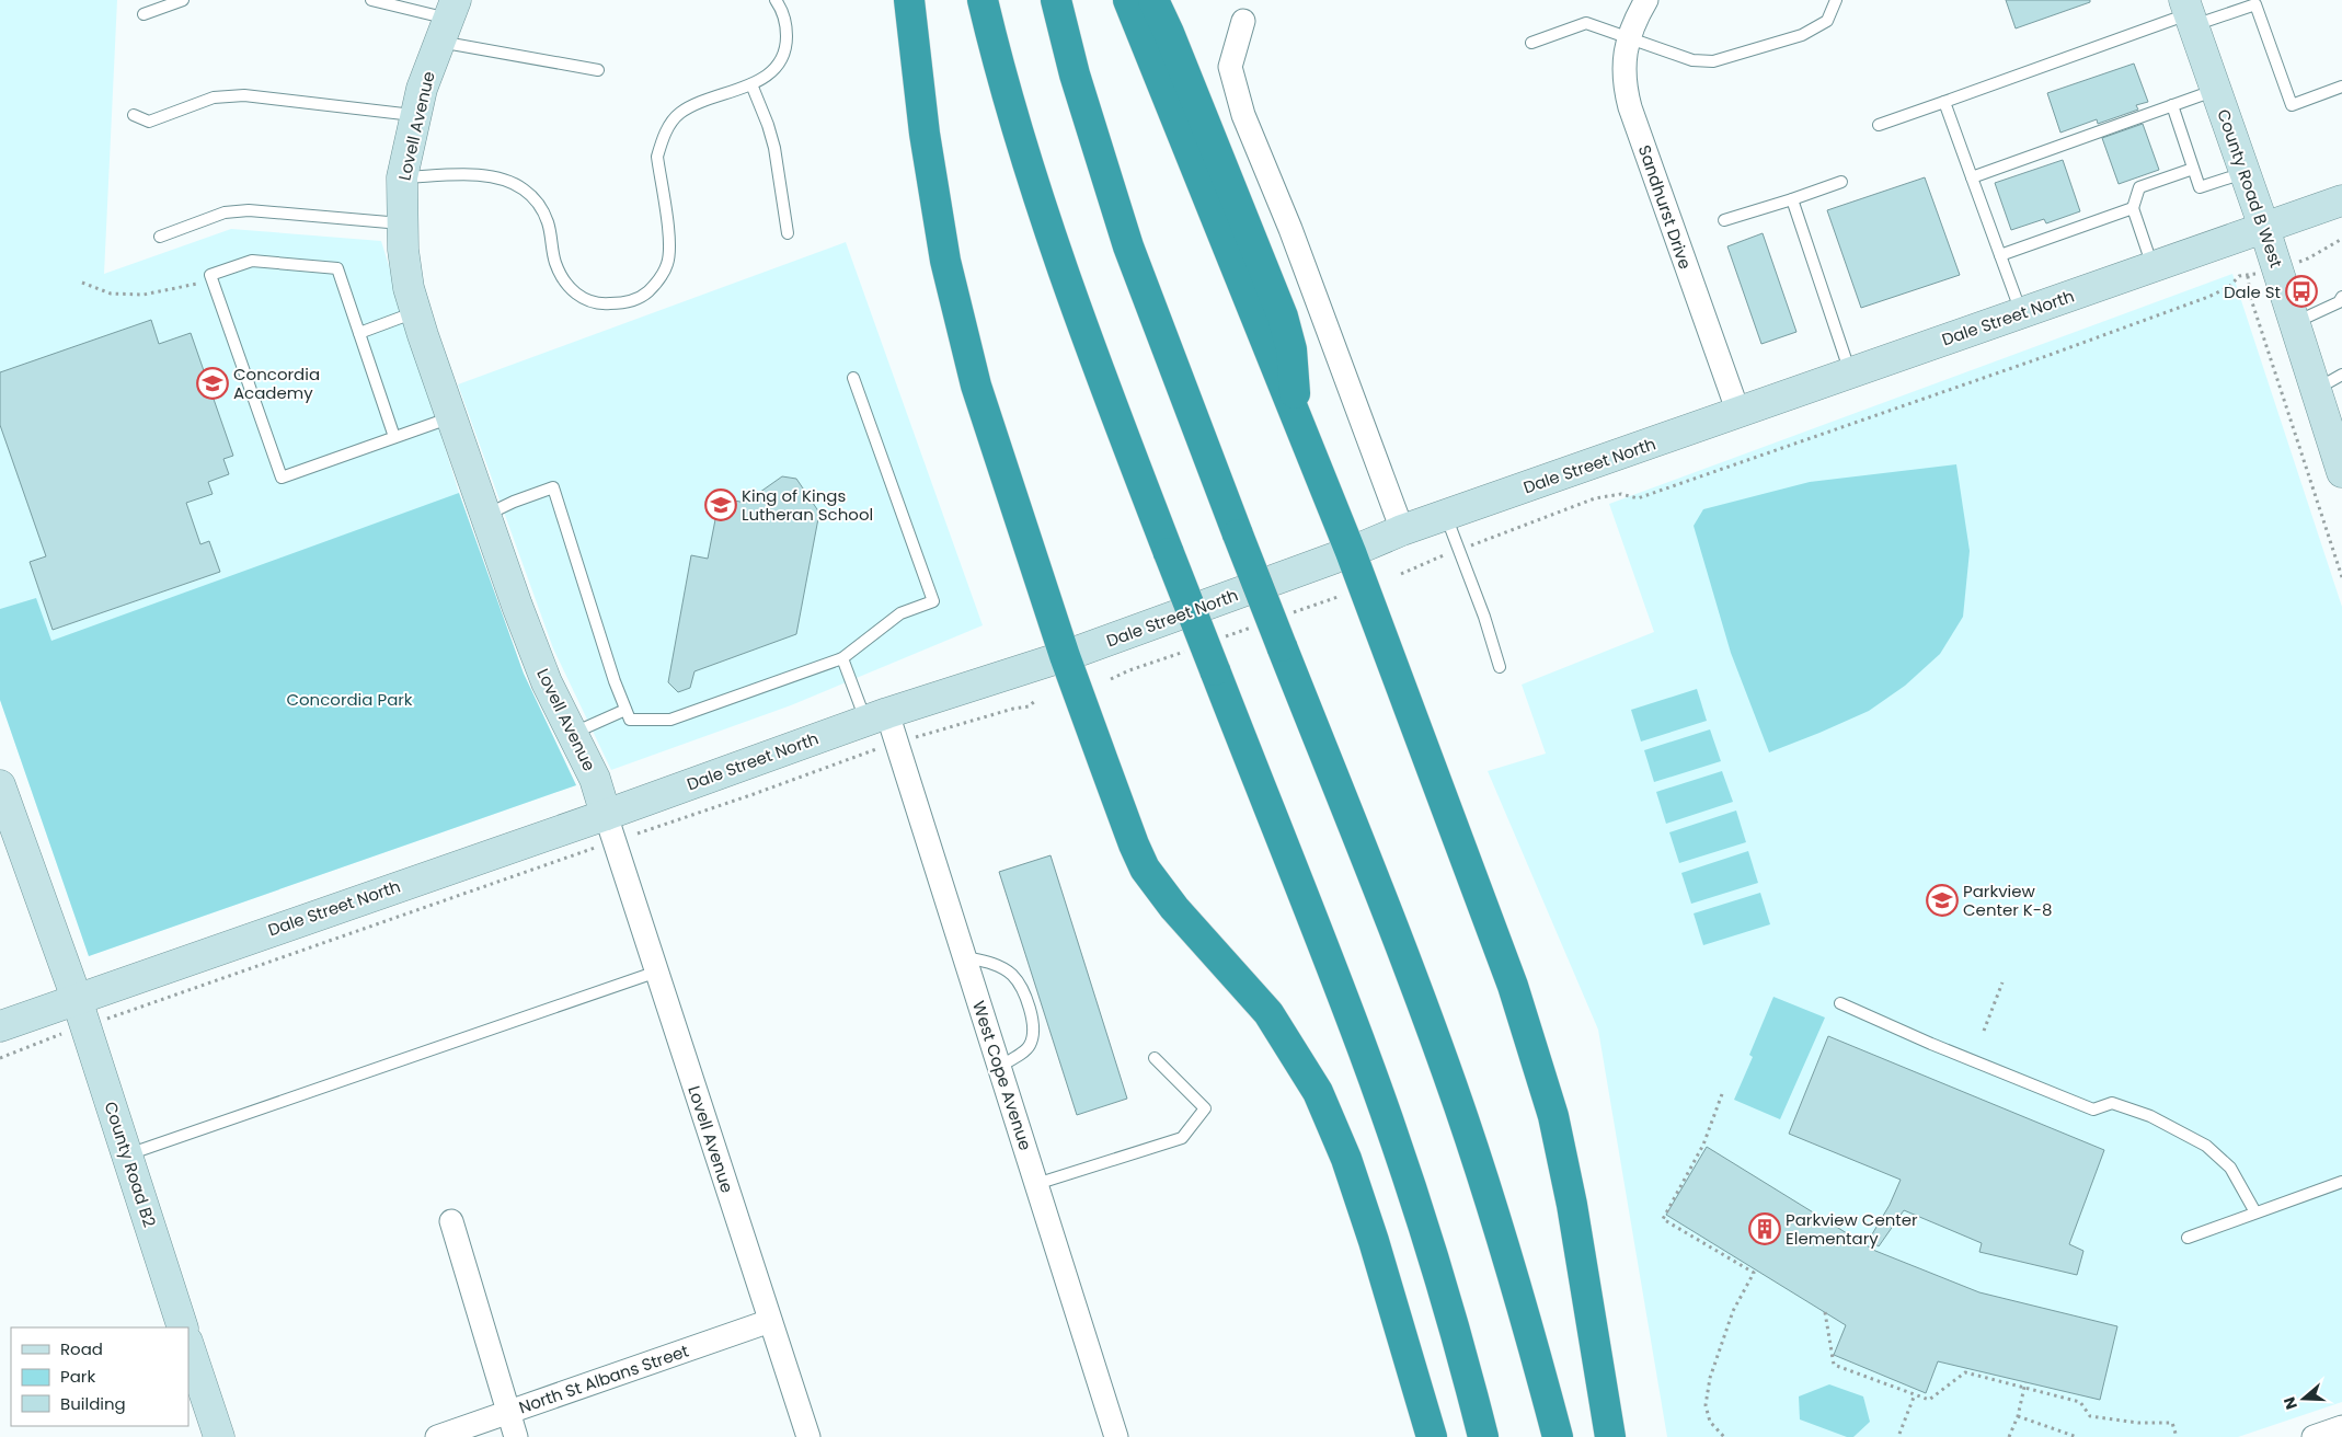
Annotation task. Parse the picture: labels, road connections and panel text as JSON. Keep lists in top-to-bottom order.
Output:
{
  "streets": {
    "main road": [
      "Lovell Avenue",
      "County Road B West",
      "Dale Street North",
      "County Road B2"
    ],
    "street": ["Sandhurst Drive", "West Cope Avenue", "North St Albans Street"]
  },
  "crossings": [
    ["Lovell Avenue", "Dale Street North"],
    ["Lovell Avenue", "North St Albans Street"],
    ["County Road B West", "Dale Street North"],
    ["Sandhurst Drive", "Dale Street North"],
    ["Dale Street North", "West Cope Avenue"],
    ["Dale Street North", "County Road B2"]
  ],
  "parks": ["Concordia Park"],
  "places": {
    "bus stop": ["Dale St"],
    "school or university": ["Concordia Academy", "King of Kings Lutheran School", "Parkview Center K-8"],
    "building": ["Parkview Center Elementary"]
  },
  "legend": ["Road", "Park", "Building"],
  "north": "left"
}
